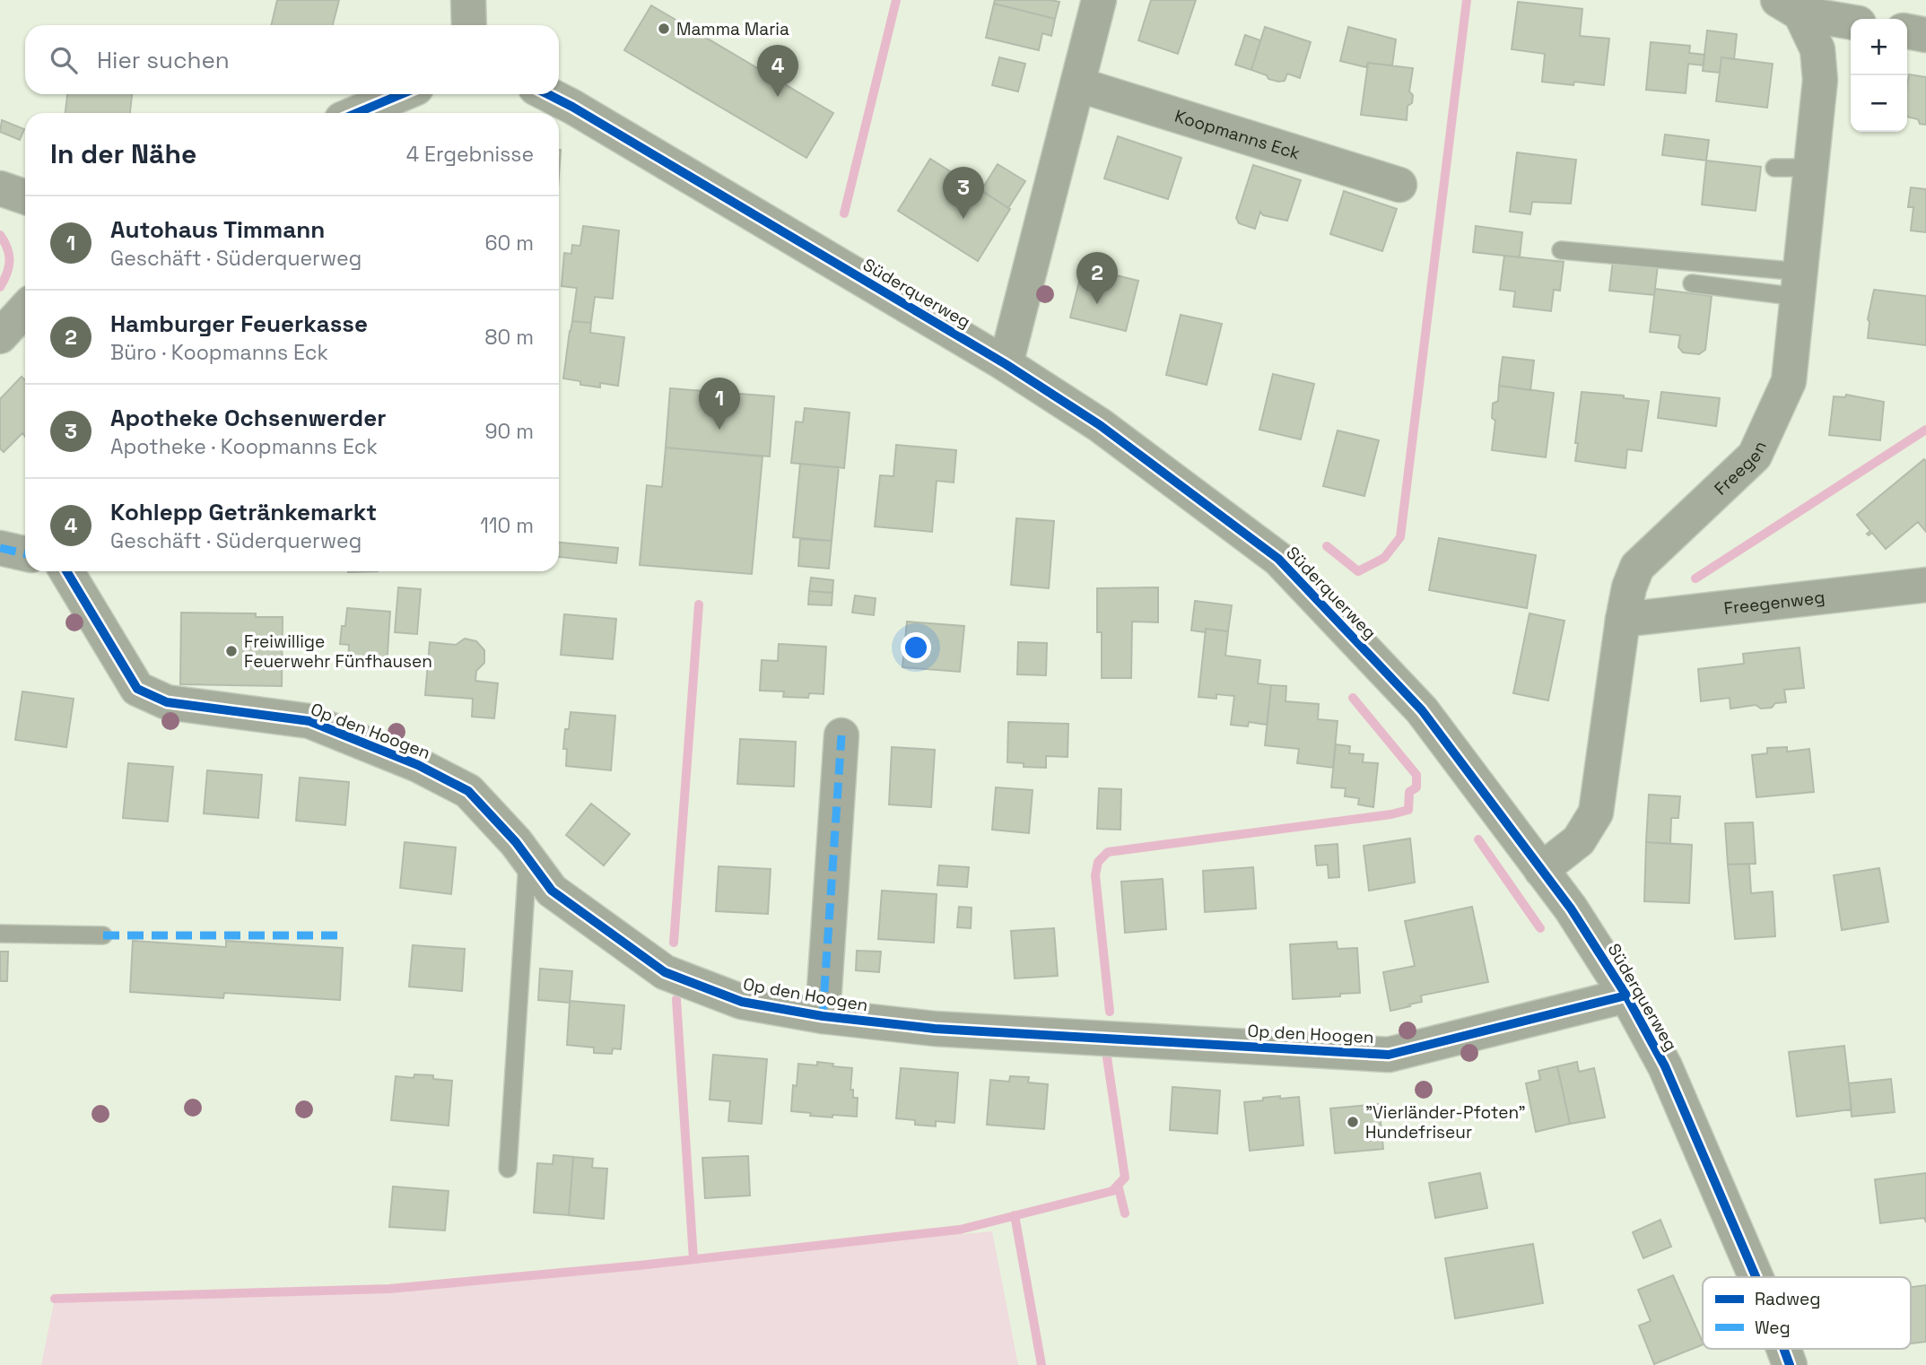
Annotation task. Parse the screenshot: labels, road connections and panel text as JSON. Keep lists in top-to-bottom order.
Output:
{
  "streets": {
    "street": [
      "Koopmanns Eck",
      "Süderquerweg",
      "Freegen",
      "Freegenweg",
      "Op den Hoogen"
    ]
  },
  "crossings": [
    ["Süderquerweg", "Freegen"],
    ["Süderquerweg", "Op den Hoogen"],
    ["Freegen", "Freegenweg"]
  ],
  "places": ["Mamma Maria", "Freiwillige Feuerwehr Fünfhausen", "\"Vierländer-Pfoten\" Hundefriseur"],
  "legend": ["Radweg", "Weg"],
  "page": {
    "map_buttons": ["+", "−"],
    "search": "Hier suchen",
    "pins": [
      "4",
      "3",
      "2",
      "1"
    ],
    "heading": ["In der Nähe", "4 Ergebnisse"],
    "list": [
      {
        "mark": "1",
        "name": "Autohaus Timmann",
        "note": "Geschäft · Süderquerweg",
        "value": "60 m"
      },
      {
        "mark": "2",
        "name": "Hamburger Feuerkasse",
        "note": "Büro · Koopmanns Eck",
        "value": "80 m"
      },
      {
        "mark": "3",
        "name": "Apotheke Ochsenwerder",
        "note": "Apotheke · Koopmanns Eck",
        "value": "90 m"
      },
      {
        "mark": "4",
        "name": "Kohlepp Getränkemarkt",
        "note": "Geschäft · Süderquerweg",
        "value": "110 m"
      }
    ]
  }
}
